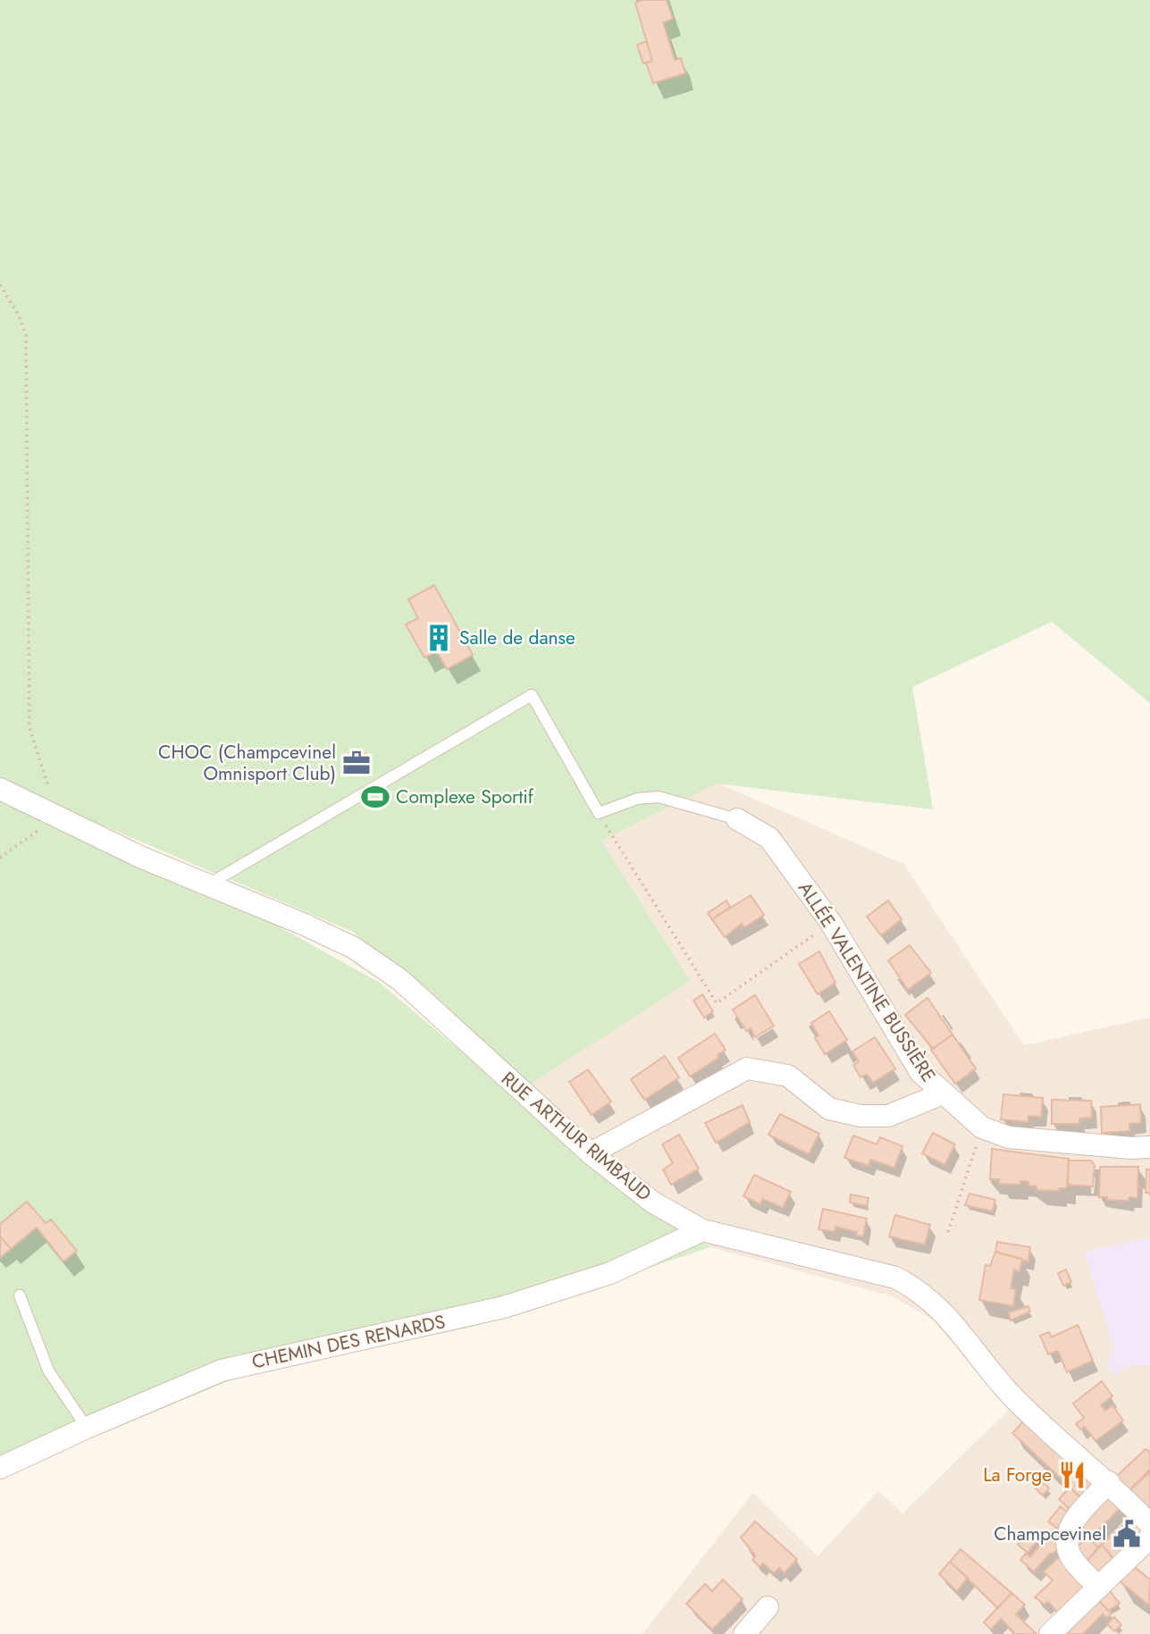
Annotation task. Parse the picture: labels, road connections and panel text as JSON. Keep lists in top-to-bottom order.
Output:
{
  "streets": {
    "street": ["ALLÉE VALENTINE BUSSIÈRE", "RUE ARTHUR RIMBAUD", "CHEMIN DES RENARDS"]
  },
  "crossings": [
    ["RUE ARTHUR RIMBAUD", "CHEMIN DES RENARDS"]
  ],
  "places": {
    "building": ["Salle de danse"],
    "office": ["CHOC (Champcevinel Omnisport Club)"],
    "sports": ["Complexe Sportif"],
    "restaurant": ["La Forge"],
    "public building": ["Champcevinel"]
  }
}
